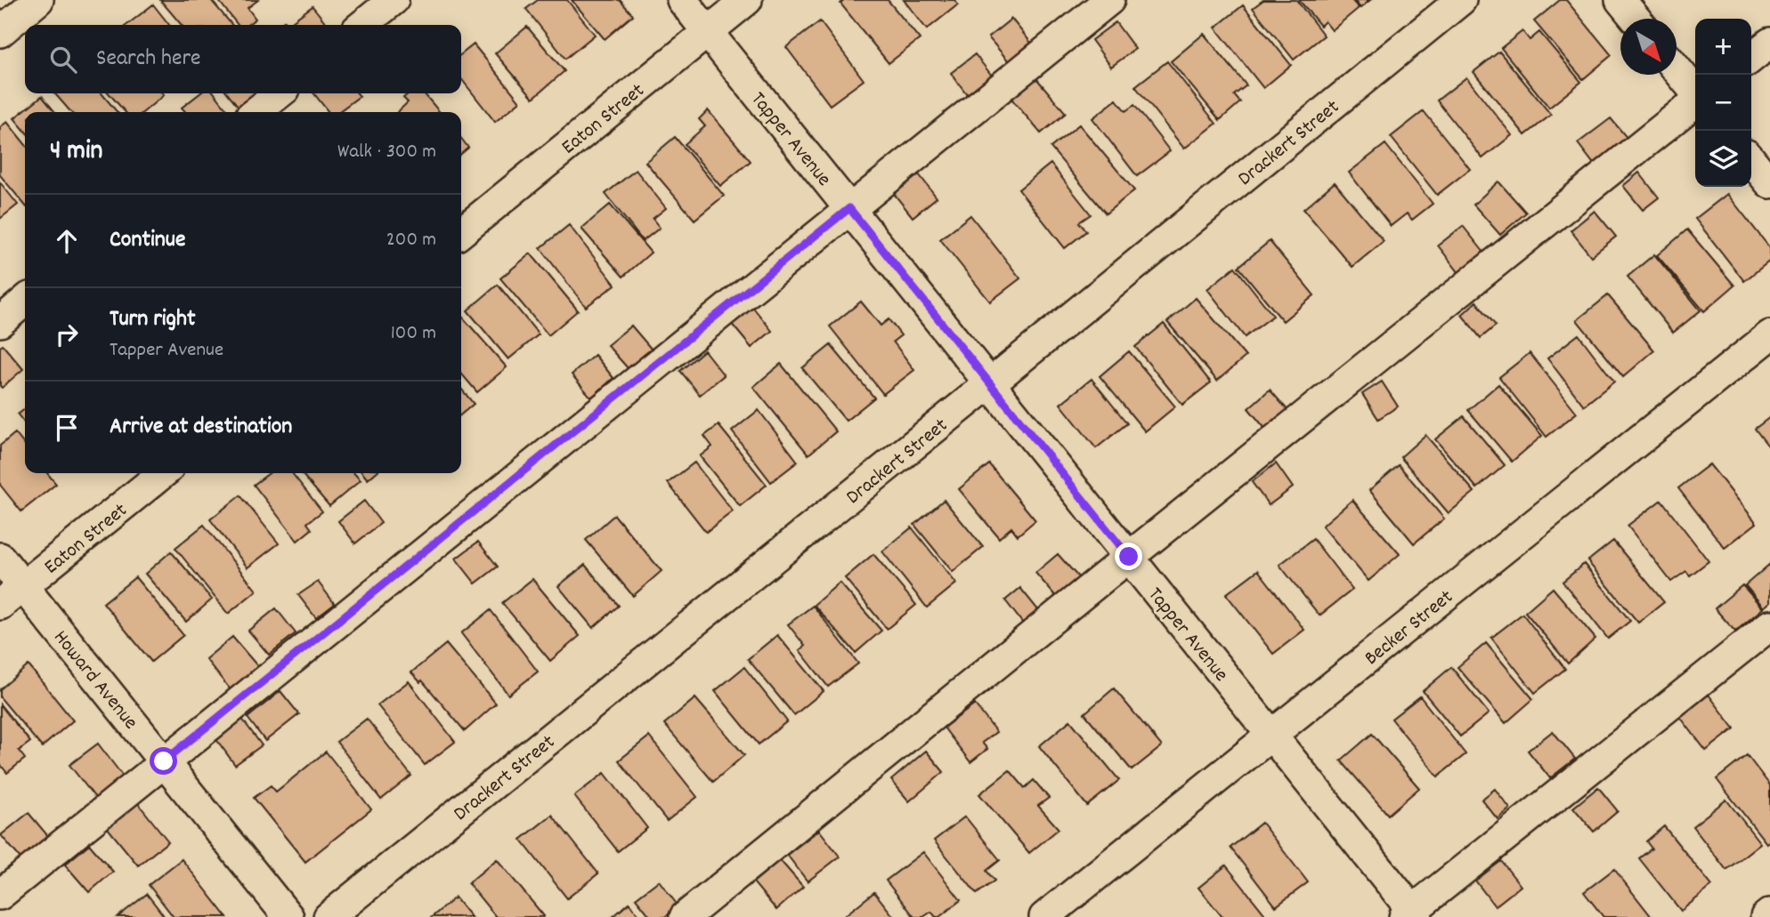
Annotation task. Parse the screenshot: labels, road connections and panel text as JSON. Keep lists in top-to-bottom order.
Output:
{
  "streets": {
    "street": [
      "Eaton Street",
      "Tapper Avenue",
      "Drackert Street",
      "Becker Street",
      "Howard Avenue"
    ]
  },
  "crossings": [
    ["Eaton Street", "Tapper Avenue"],
    ["Eaton Street", "Howard Avenue"],
    ["Tapper Avenue", "Drackert Street"],
    ["Tapper Avenue", "Becker Street"]
  ],
  "north": "bottom right",
  "page": {
    "map_buttons": ["+", "−"],
    "search": "Search here",
    "heading": ["4 min", "Walk · 300 m"],
    "list": [
      ["Continue", "200 m"],
      ["Turn right", "Tapper Avenue", "100 m"],
      "Arrive at destination"
    ]
  }
}
